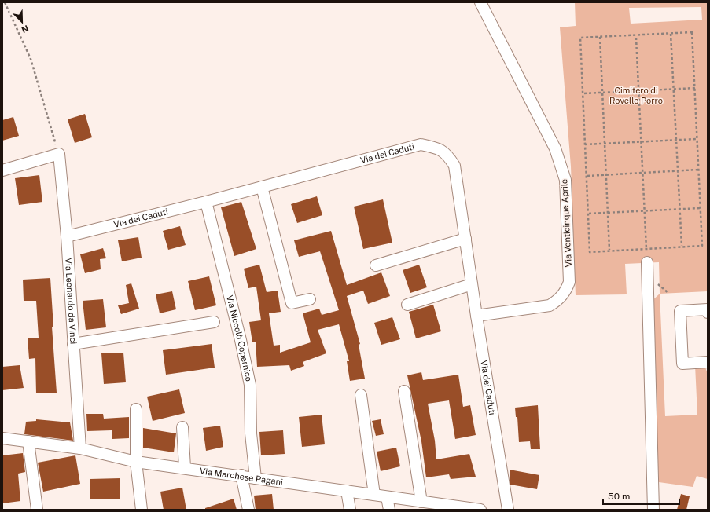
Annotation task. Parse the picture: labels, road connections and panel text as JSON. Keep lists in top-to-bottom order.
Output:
{
  "streets": {
    "street": [
      "Via dei Caduti",
      "Via Venticinque Aprile",
      "Via Leonardo da Vinci",
      "Via Niccolò Copernico",
      "Via Marchese Pagani"
    ]
  },
  "crossings": [
    ["Via dei Caduti", "Via Venticinque Aprile"],
    ["Via dei Caduti", "Via Leonardo da Vinci"],
    ["Via dei Caduti", "Via Niccolò Copernico"],
    ["Via Leonardo da Vinci", "Via Marchese Pagani"],
    ["Via Niccolò Copernico", "Via Marchese Pagani"]
  ],
  "parks": ["Cimitero di Rovello Porro"],
  "scale_bar": "50 m",
  "north": "bottom right"
}
